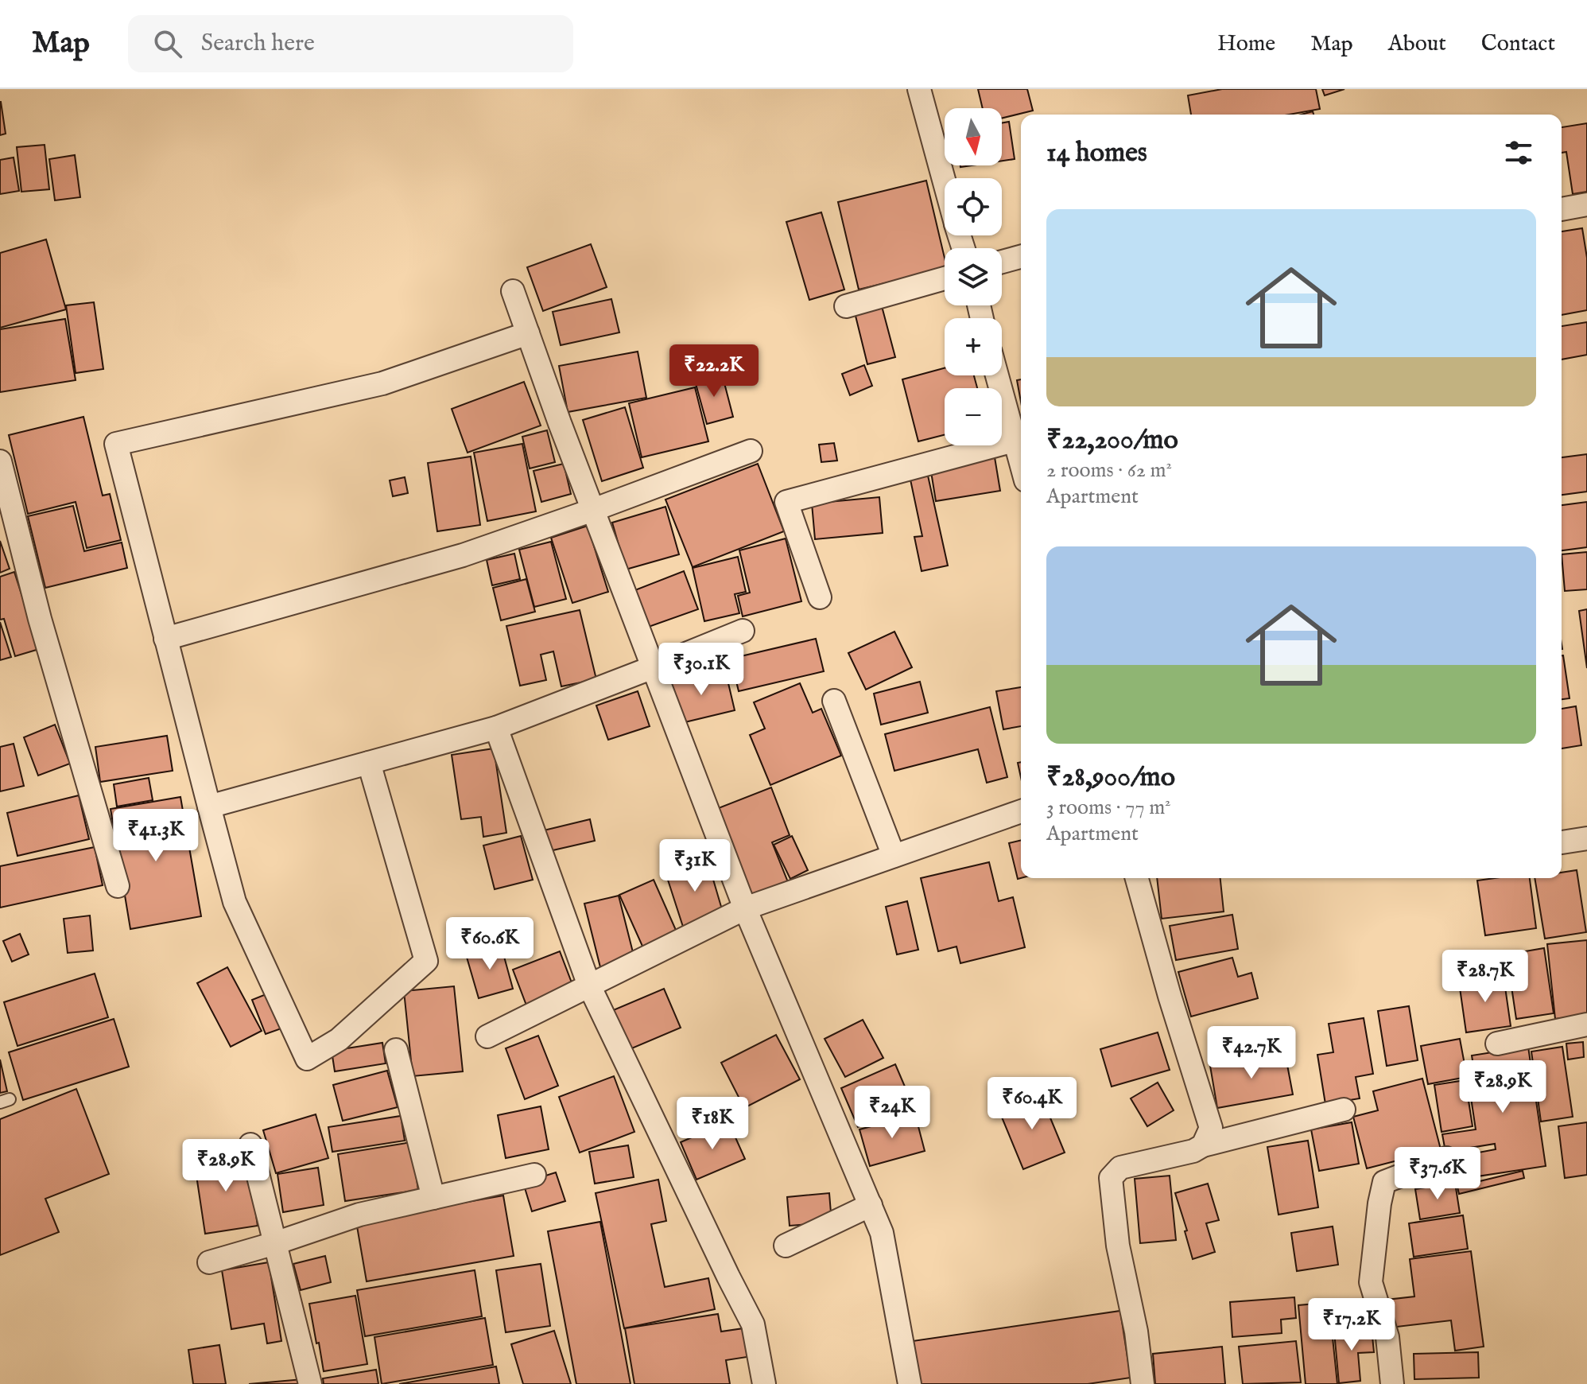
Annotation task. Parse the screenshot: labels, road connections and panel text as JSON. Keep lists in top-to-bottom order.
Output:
{
  "north": "bottom",
  "page": {
    "header": "Map",
    "search": "Search here",
    "nav": [
      "Home",
      "Map",
      "About",
      "Contact"
    ],
    "map_buttons": ["+", "−"],
    "heading": "14 homes",
    "list": [
      {
        "name": "₹22,200/mo",
        "note": "2 rooms · 62 m² · Apartment"
      },
      {
        "name": "₹28,900/mo",
        "note": "3 rooms · 77 m² · Apartment"
      }
    ],
    "price": [
      "₹22.2K",
      "₹30.1K",
      "₹41.3K",
      "₹31K",
      "₹60.6K",
      "₹28.7K",
      "₹42.7K",
      "₹28.9K",
      "₹60.4K",
      "₹24K",
      "₹18K",
      "₹28.9K",
      "₹37.6K",
      "₹17.2K"
    ]
  }
}
